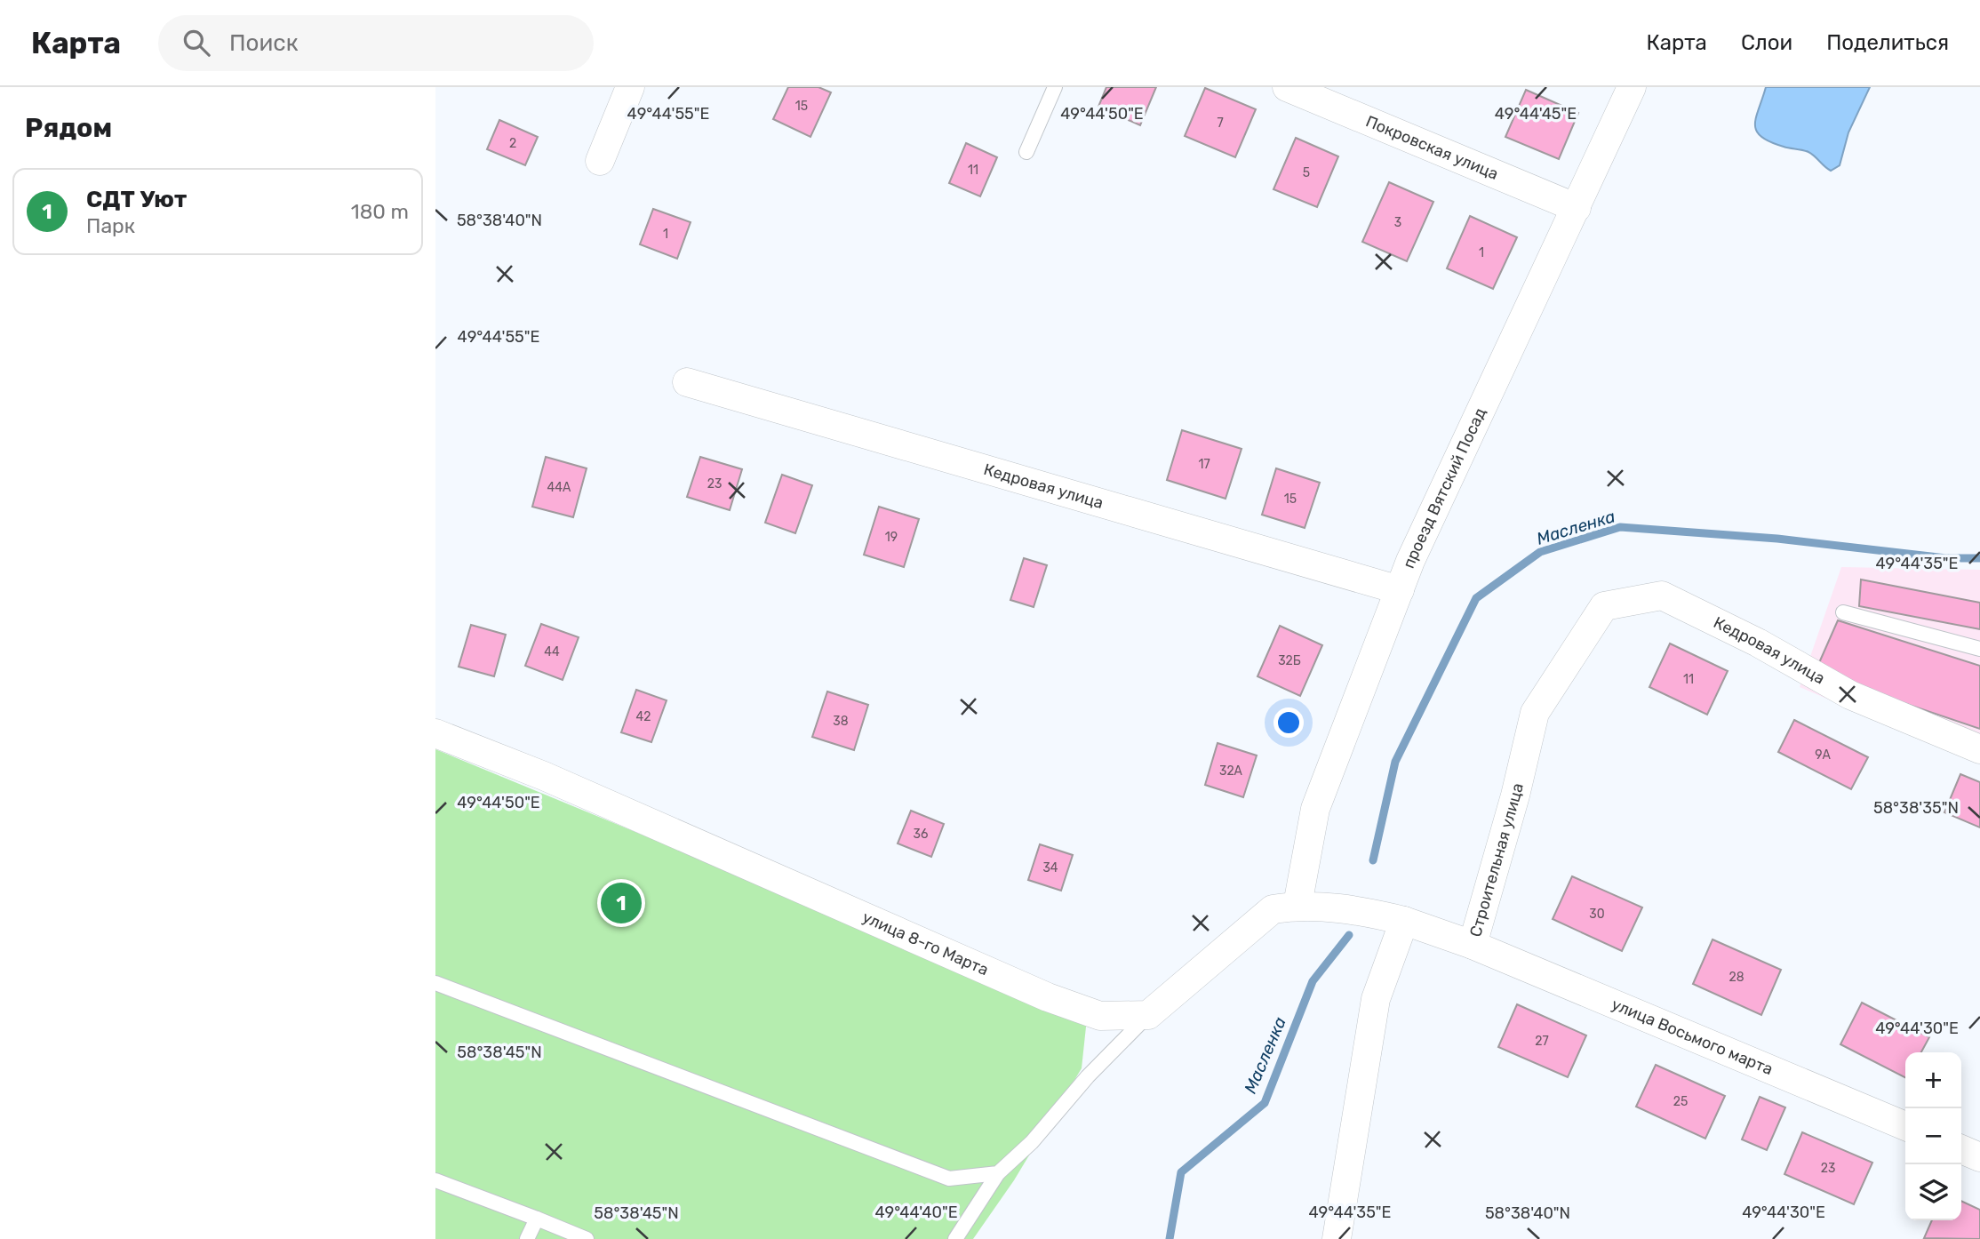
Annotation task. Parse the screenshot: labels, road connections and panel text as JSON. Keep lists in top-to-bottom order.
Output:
{
  "streets": {
    "street": [
      "Покровская улица",
      "Кедровая улица",
      "проезд Вятский Посад",
      "Строительная улица",
      "улица 8-го Марта",
      "улица Восьмого марта"
    ]
  },
  "crossings": [
    ["Покровская улица", "проезд Вятский Посад"],
    ["Кедровая улица", "проезд Вятский Посад"],
    ["Кедровая улица", "Строительная улица"],
    ["Строительная улица", "улица Восьмого марта"]
  ],
  "water": ["Масленка"],
  "house_numbers": [
    "15",
    "7",
    "2",
    "11",
    "5",
    "3",
    "1",
    "1",
    "17",
    "23",
    "44А",
    "15",
    "19",
    "44",
    "32Б",
    "11",
    "42",
    "38",
    "9А",
    "32А",
    "36",
    "34",
    "30",
    "28",
    "27",
    "25",
    "23"
  ],
  "page": {
    "header": "Карта",
    "search": "Поиск",
    "nav": ["Карта", "Слои", "Поделиться"],
    "heading": "Рядом",
    "list": [
      {
        "mark": "1",
        "name": "СДТ Уют",
        "note": "Парк",
        "value": "180 m"
      }
    ],
    "pins": "1",
    "map_buttons": ["+", "−"]
  },
  "coordinates": [
    "49°44'55\"E",
    "49°44'50\"E",
    "49°44'45\"E",
    "58°38'40\"N",
    "49°44'35\"E",
    "58°38'35\"N",
    "49°44'30\"E",
    "58°38'45\"N",
    "49°44'40\"E"
  ]
}
